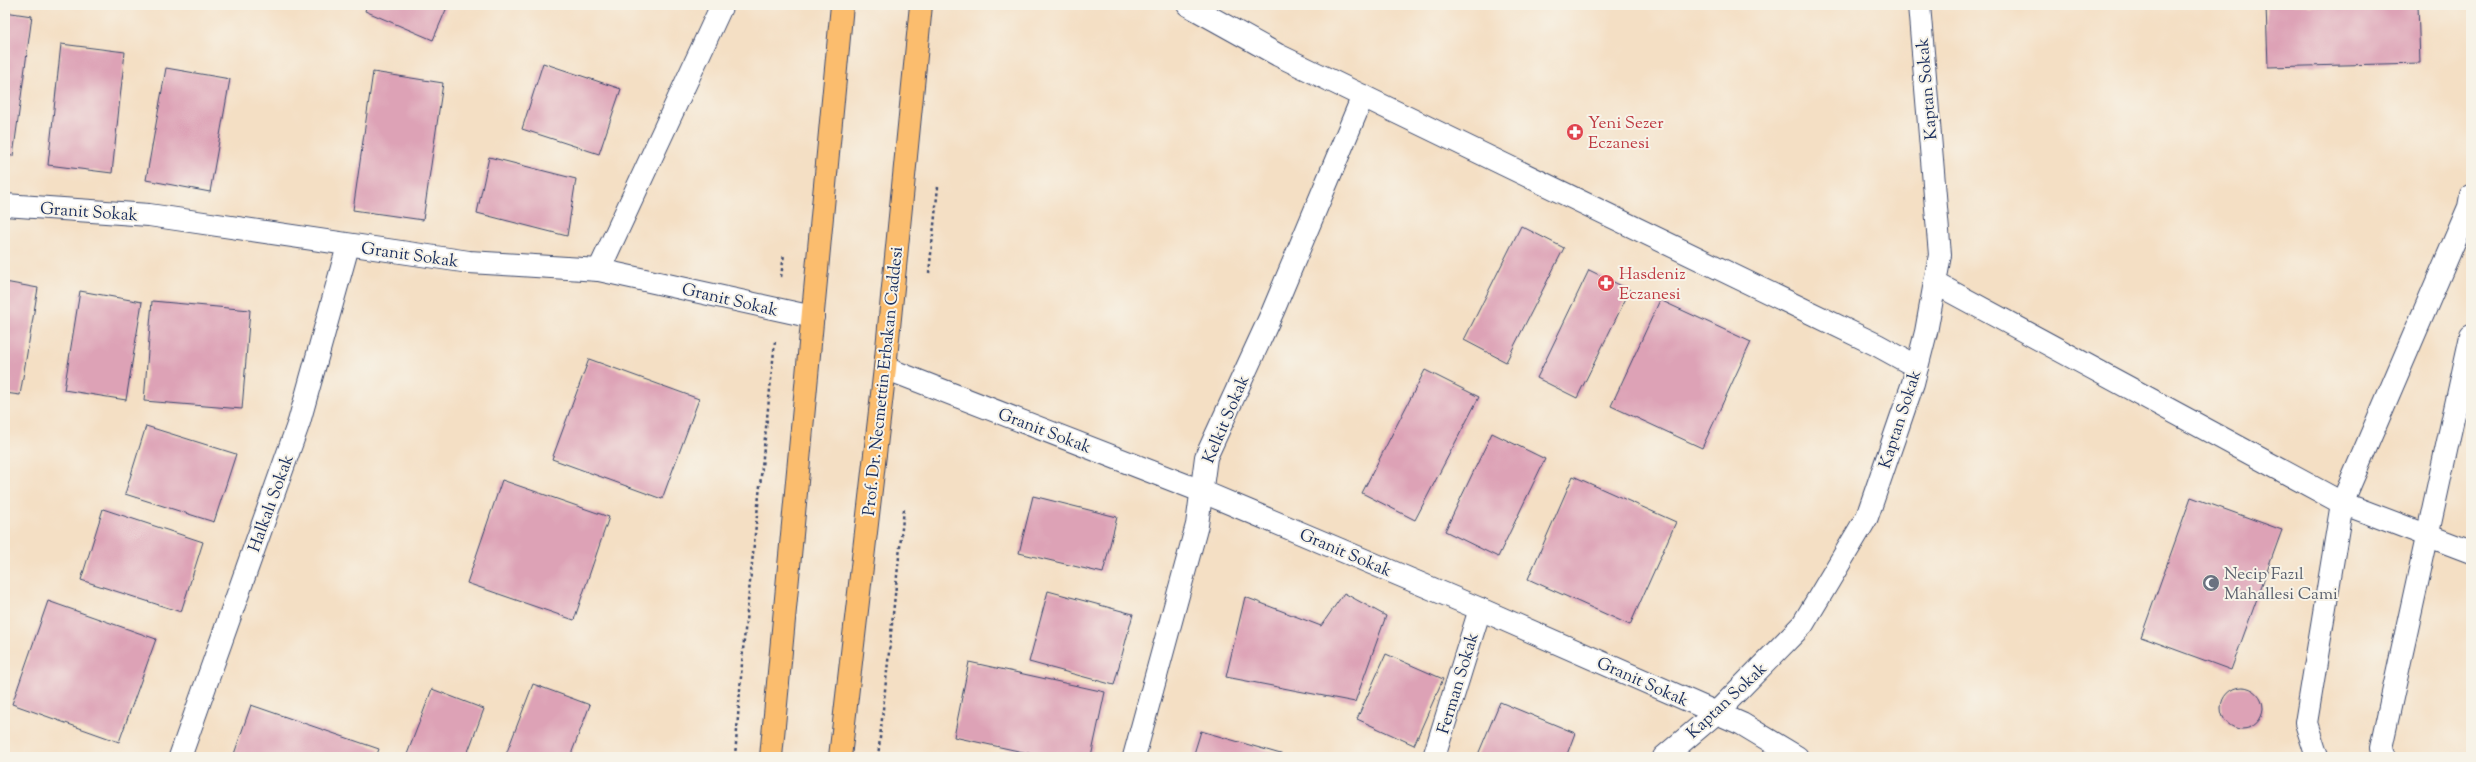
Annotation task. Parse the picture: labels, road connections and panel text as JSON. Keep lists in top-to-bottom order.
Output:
{
  "streets": {
    "main road": ["Prof. Dr. Necmettin Erbakan Caddesi"],
    "street": [
      "Kaptan Sokak",
      "Granit Sokak",
      "Kelkit Sokak",
      "Halkalı Sokak",
      "Ferman Sokak"
    ]
  },
  "crossings": [
    ["Kaptan Sokak", "Granit Sokak"],
    ["Granit Sokak", "Prof. Dr. Necmettin Erbakan Caddesi"],
    ["Granit Sokak", "Kelkit Sokak"],
    ["Granit Sokak", "Halkalı Sokak"],
    ["Granit Sokak", "Ferman Sokak"]
  ],
  "places": {
    "pharmacy": ["Yeni Sezer Eczanesi", "Hasdeniz Eczanesi"],
    "mosque": ["Necip Fazıl Mahallesi Cami"]
  }
}
